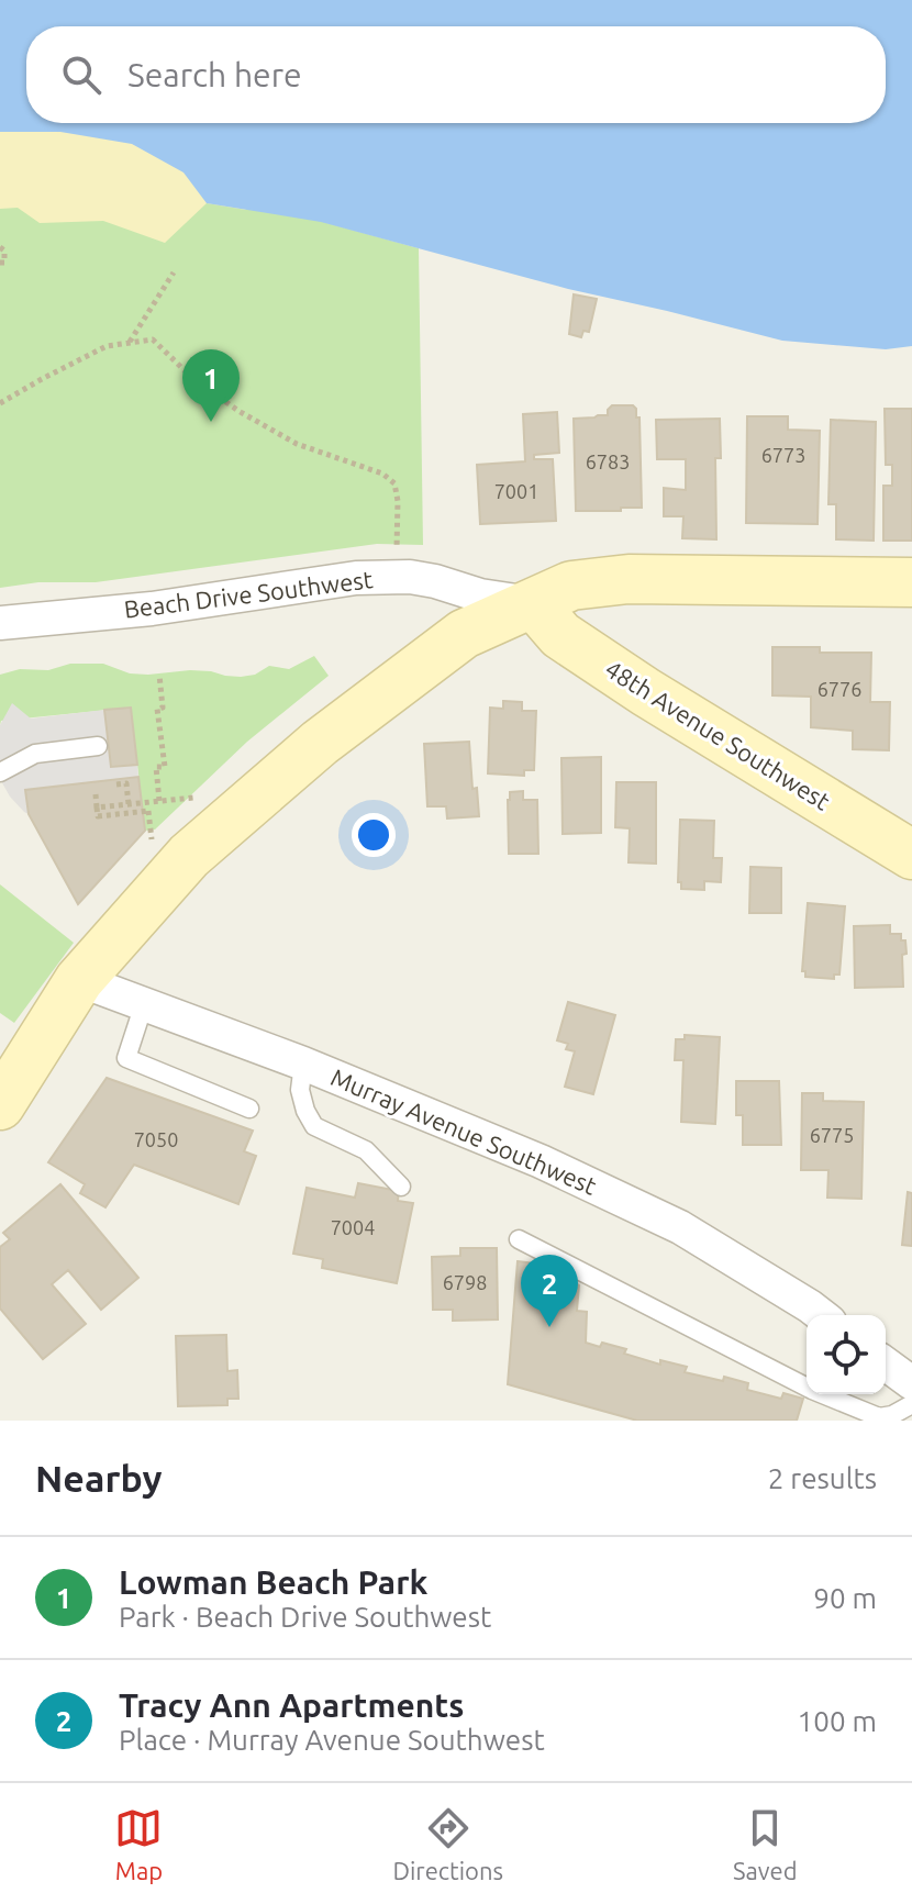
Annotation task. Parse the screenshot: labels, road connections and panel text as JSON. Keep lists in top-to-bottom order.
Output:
{
  "streets": {
    "main road": ["48th Avenue Southwest"],
    "street": ["Beach Drive Southwest", "Murray Avenue Southwest"]
  },
  "crossings": [
    ["Beach Drive Southwest", "48th Avenue Southwest"]
  ],
  "house_numbers": [
    "6773",
    "6783",
    "7001",
    "6776",
    "6775",
    "7050",
    "7004",
    "6798"
  ],
  "page": {
    "search": "Search here",
    "pins": ["1", "2"],
    "heading": ["Nearby", "2 results"],
    "list": [
      {
        "mark": "1",
        "name": "Lowman Beach Park",
        "note": "Park · Beach Drive Southwest",
        "value": "90 m"
      },
      {
        "mark": "2",
        "name": "Tracy Ann Apartments",
        "note": "Place · Murray Avenue Southwest",
        "value": "100 m"
      }
    ],
    "nav": ["Map", "Directions", "Saved"]
  }
}
